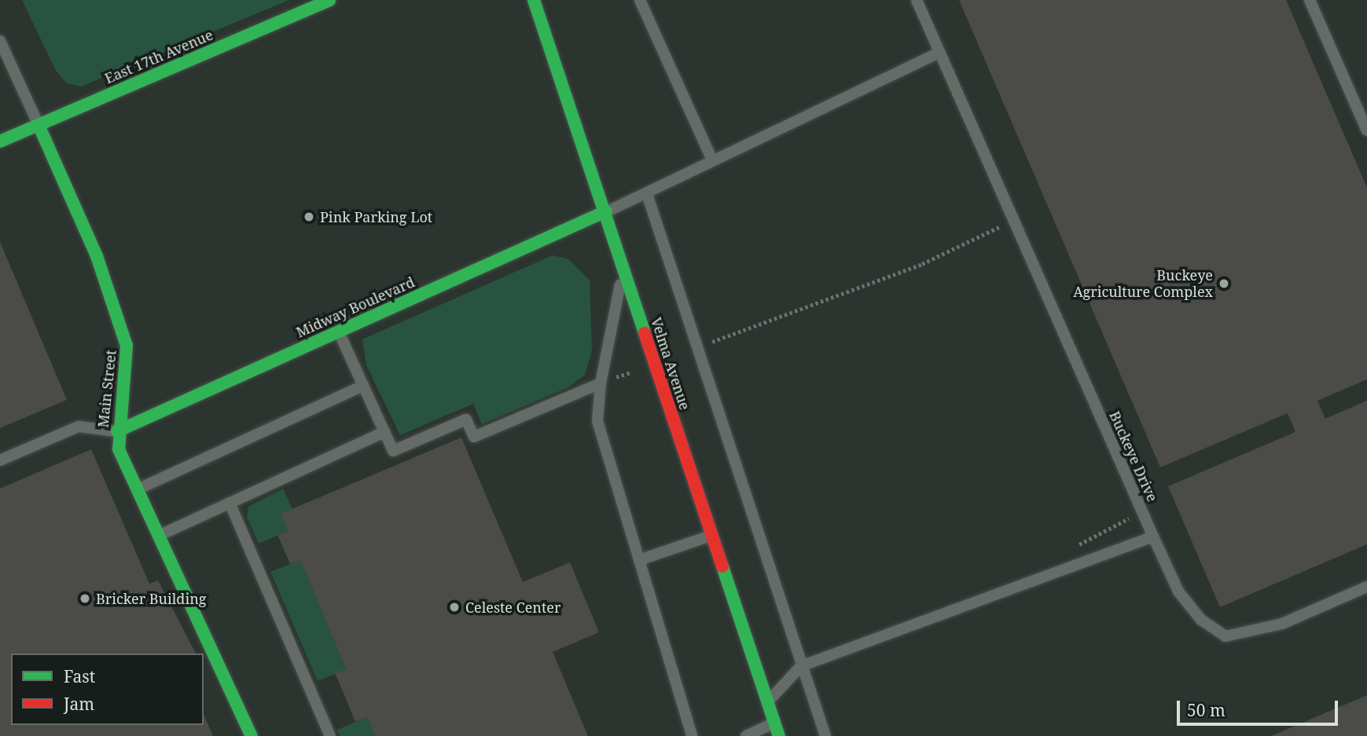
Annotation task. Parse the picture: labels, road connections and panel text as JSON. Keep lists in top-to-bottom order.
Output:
{
  "streets": {
    "street": [
      "East 17th Avenue",
      "Midway Boulevard",
      "Velma Avenue",
      "Main Street"
    ],
    "lane": ["Buckeye Drive"]
  },
  "crossings": [
    ["East 17th Avenue", "Main Street"],
    ["Midway Boulevard", "Velma Avenue"],
    ["Midway Boulevard", "Main Street"]
  ],
  "places": [
    "Pink Parking Lot",
    "Buckeye Agriculture Complex",
    "Bricker Building",
    "Celeste Center"
  ],
  "legend": ["Fast", "Jam"],
  "scale_bar": "50 m"
}
